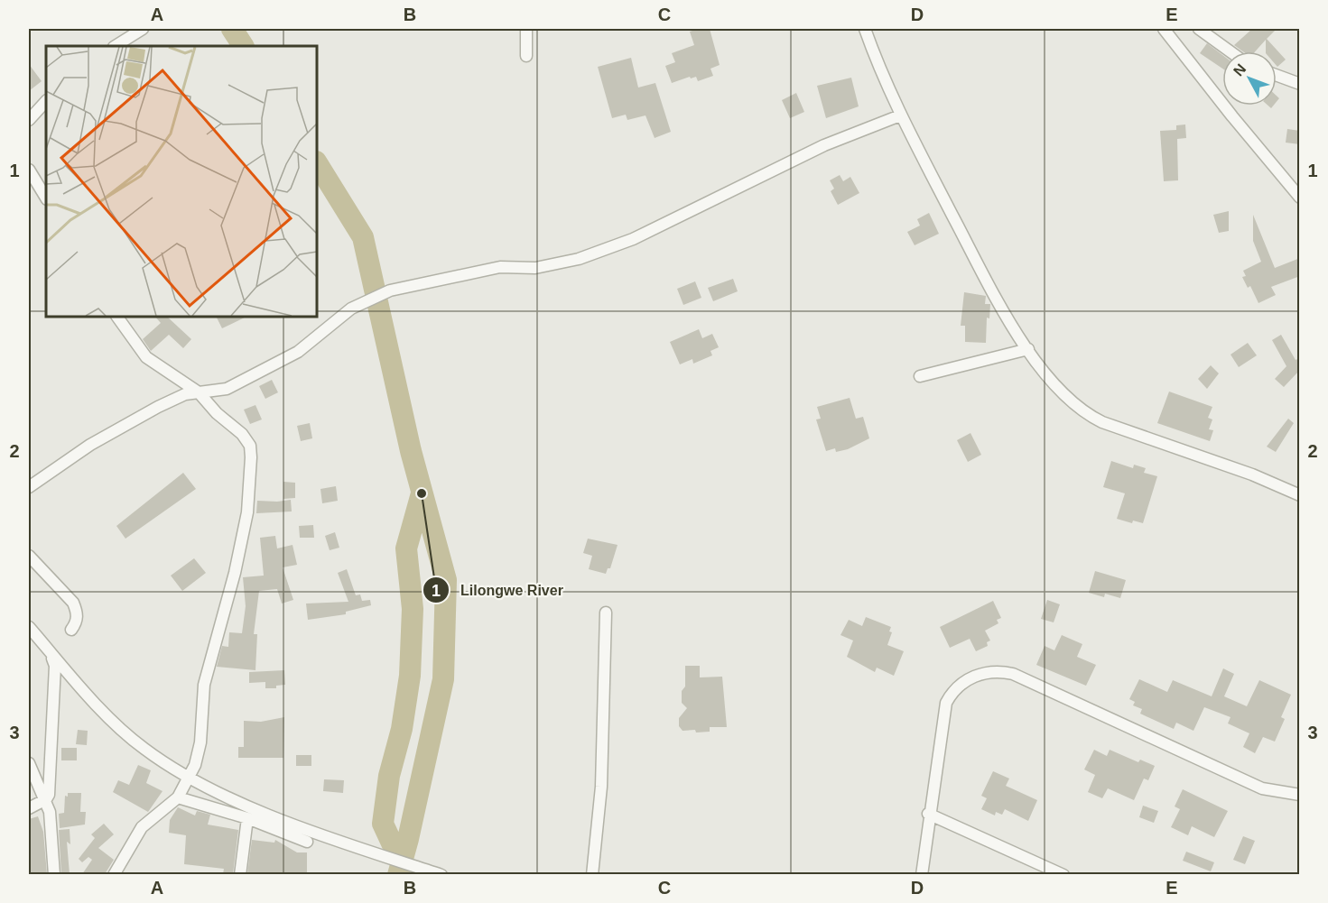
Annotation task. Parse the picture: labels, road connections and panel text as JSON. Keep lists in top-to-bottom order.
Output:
{
  "places": ["Lilongwe River"],
  "north": "top left",
  "grid": {
    "columns": [
      "A",
      "B",
      "C",
      "D",
      "E"
    ],
    "rows": ["1", "2", "3"]
  }
}
